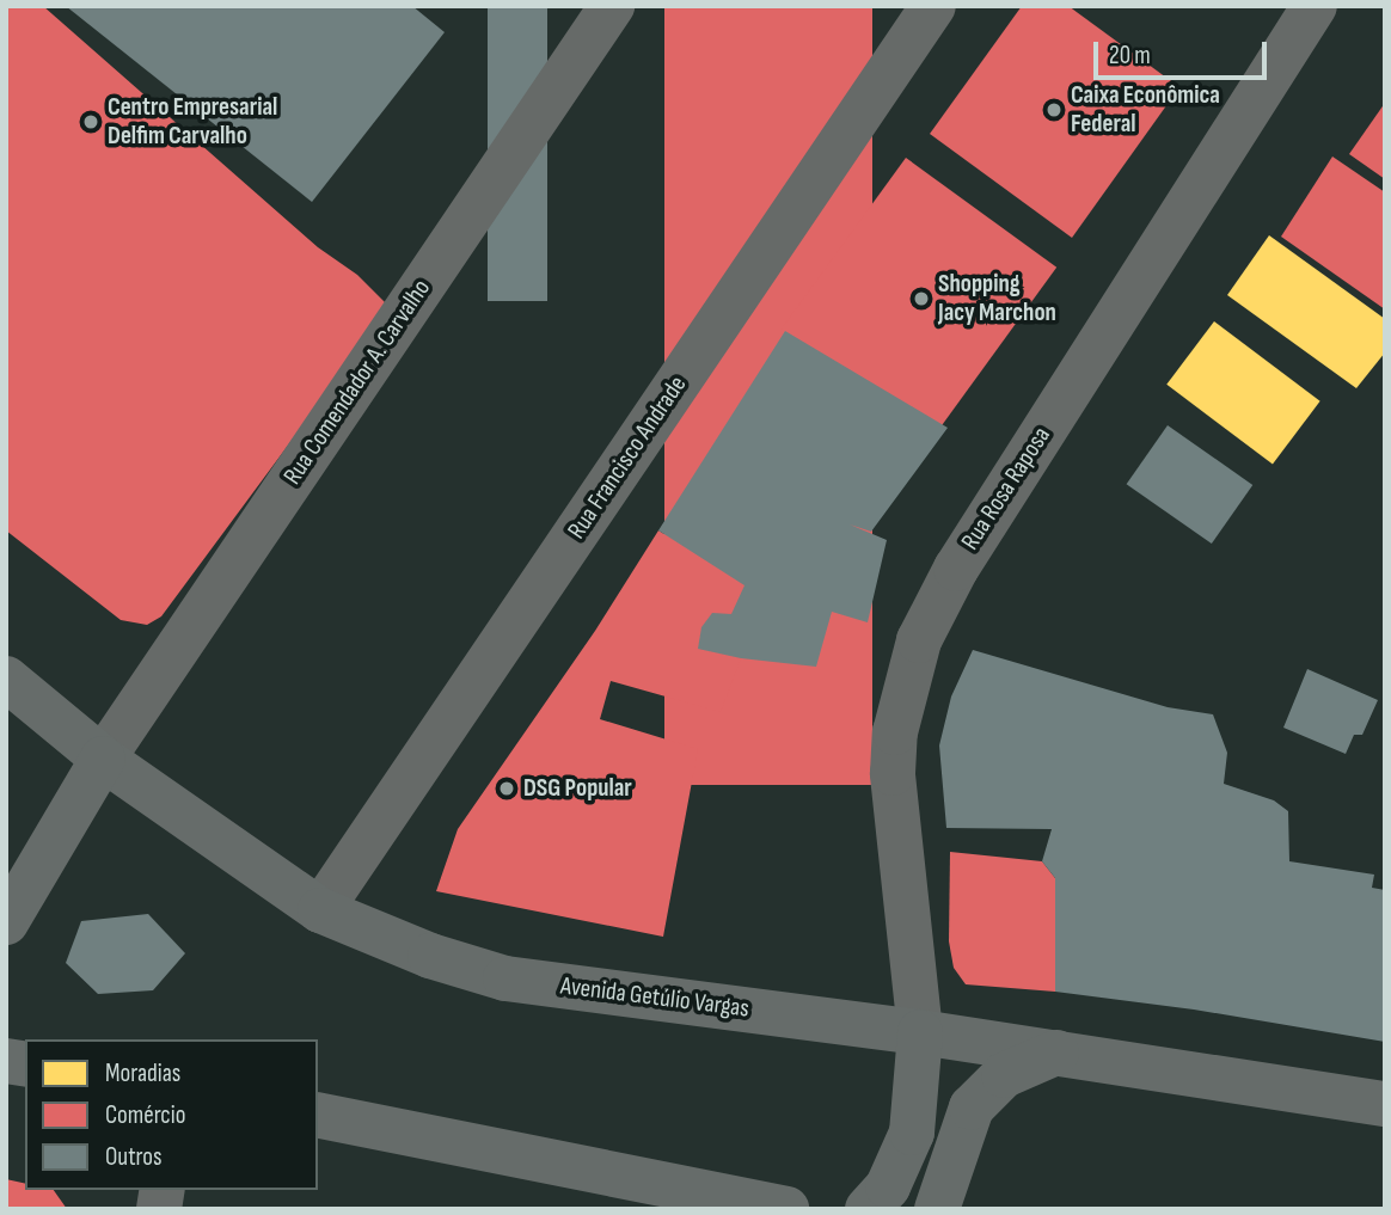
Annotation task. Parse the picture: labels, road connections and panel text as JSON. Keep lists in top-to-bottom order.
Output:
{
  "streets": {
    "main road": ["Avenida Getúlio Vargas"],
    "street": ["Rua Comendador A. Carvalho", "Rua Francisco Andrade", "Rua Rosa Raposa"]
  },
  "crossings": [
    ["Rua Comendador A. Carvalho", "Avenida Getúlio Vargas"],
    ["Rua Francisco Andrade", "Avenida Getúlio Vargas"],
    ["Rua Rosa Raposa", "Avenida Getúlio Vargas"]
  ],
  "places": [
    "Caixa Econômica Federal",
    "Centro Empresarial Delfim Carvalho",
    "Shopping Jacy Marchon",
    "DSG Popular"
  ],
  "legend": ["Moradias", "Comércio", "Outros"],
  "scale_bar": "20 m"
}
